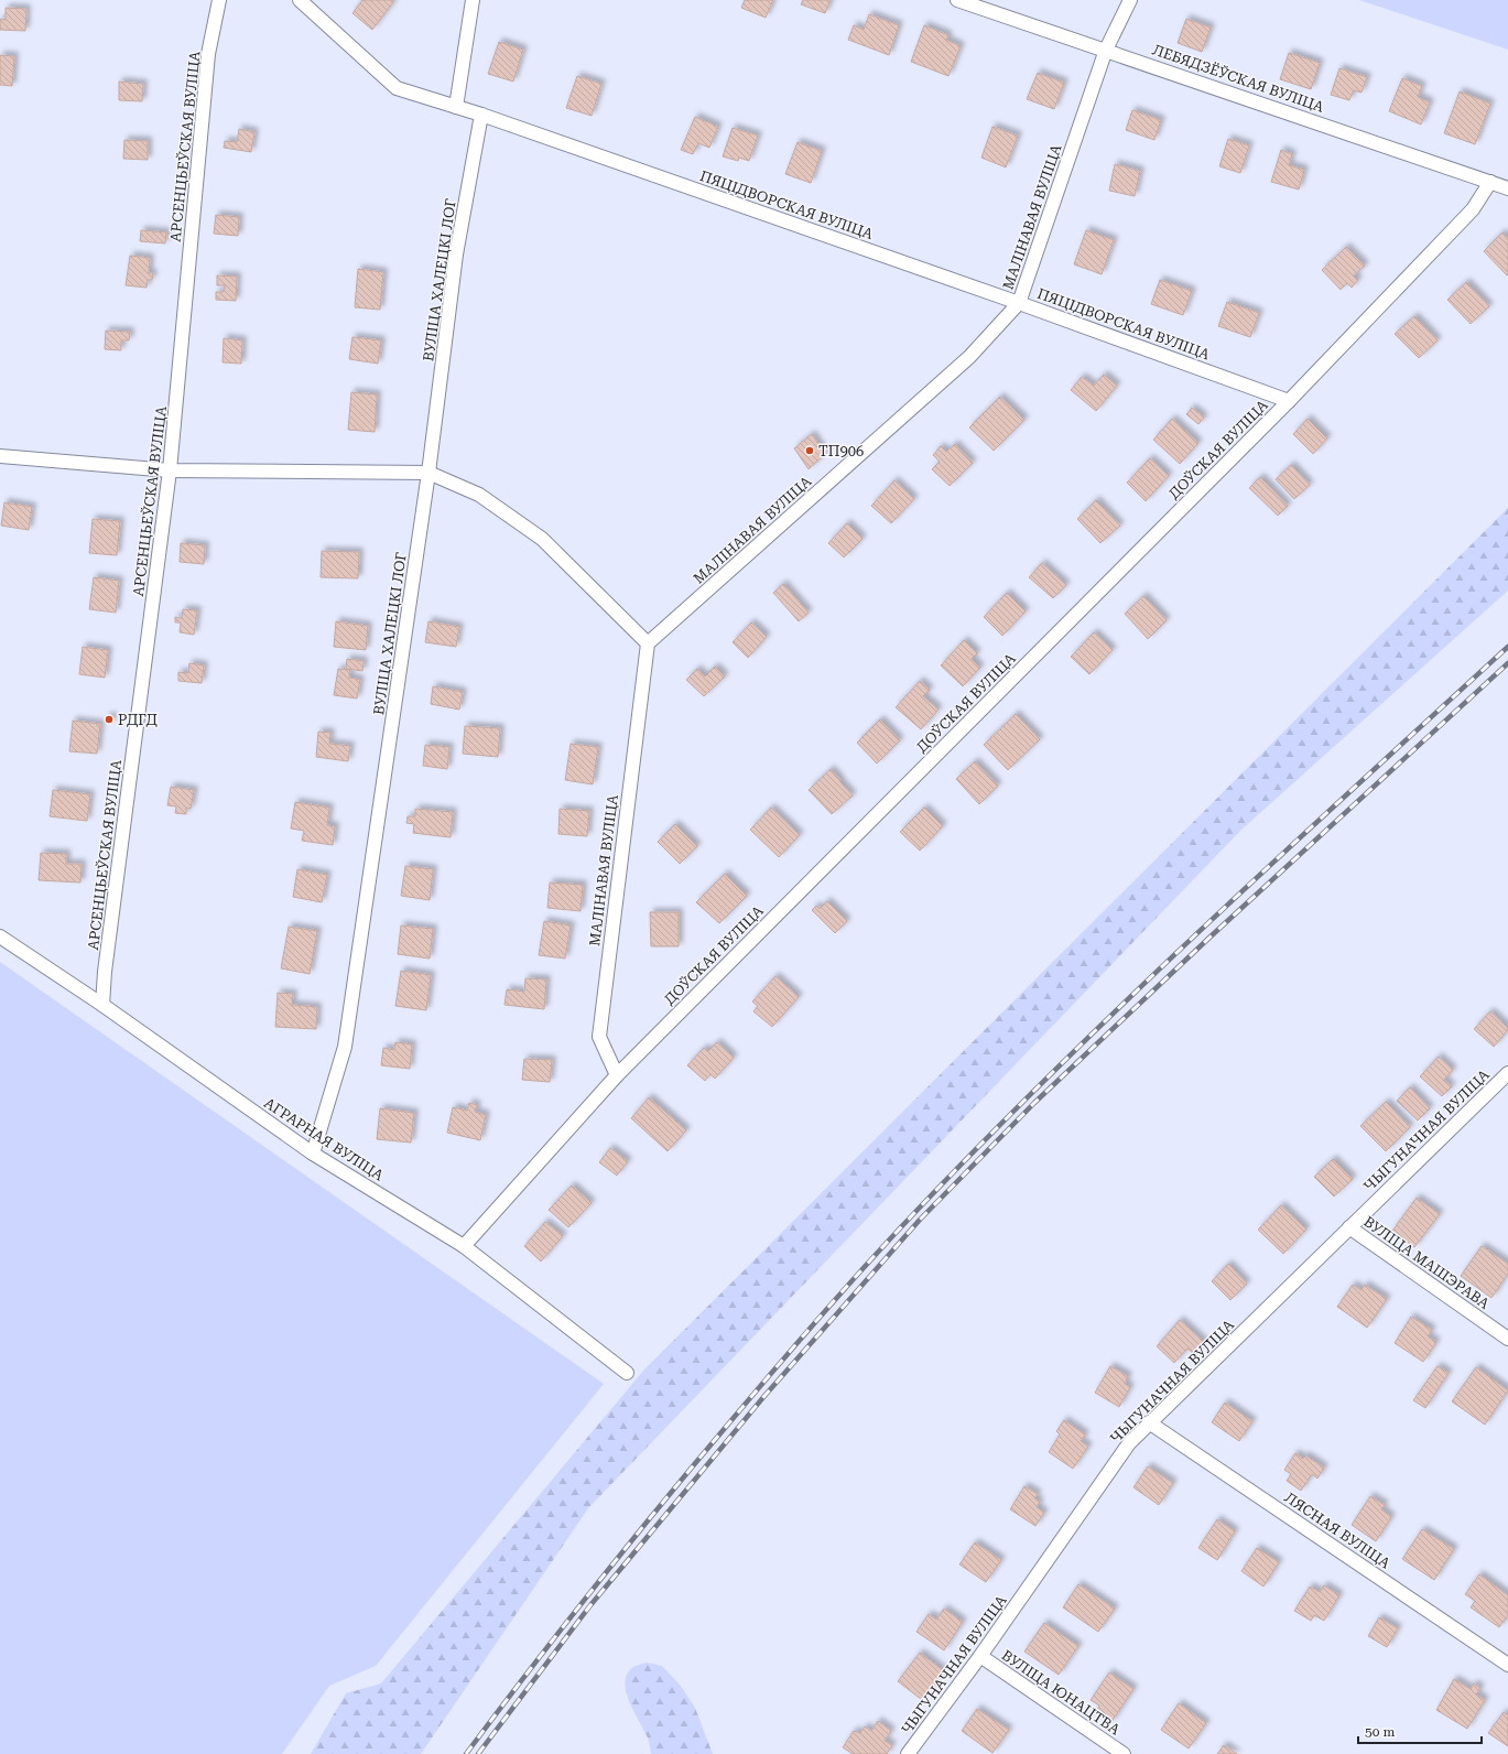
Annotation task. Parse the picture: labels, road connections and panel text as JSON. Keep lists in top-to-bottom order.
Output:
{
  "streets": {
    "street": [
      "ЛЕБЯДЗЁЎСКАЯ ВУЛІЦА",
      "АРСЕНЦЬЕЎСКАЯ ВУЛІЦА",
      "ПЯЦІДВОРСКАЯ ВУЛІЦА",
      "МАЛІНАВАЯ ВУЛІЦА",
      "ВУЛІЦА ХАЛЕЦКІ ЛОГ",
      "ДОЎСКАЯ ВУЛІЦА",
      "ЧЫГУНАЧНАЯ ВУЛІЦА",
      "АГРАРНАЯ ВУЛІЦА",
      "ВУЛІЦА МАШЭРАВА",
      "ЛЯСНАЯ ВУЛІЦА",
      "ВУЛІЦА ЮНАЦТВА"
    ]
  },
  "crossings": [
    ["ЛЕБЯДЗЁЎСКАЯ ВУЛІЦА", "МАЛІНАВАЯ ВУЛІЦА"],
    ["ЛЕБЯДЗЁЎСКАЯ ВУЛІЦА", "ДОЎСКАЯ ВУЛІЦА"],
    ["АРСЕНЦЬЕЎСКАЯ ВУЛІЦА", "АГРАРНАЯ ВУЛІЦА"],
    ["ПЯЦІДВОРСКАЯ ВУЛІЦА", "МАЛІНАВАЯ ВУЛІЦА"],
    ["ПЯЦІДВОРСКАЯ ВУЛІЦА", "ВУЛІЦА ХАЛЕЦКІ ЛОГ"],
    ["ПЯЦІДВОРСКАЯ ВУЛІЦА", "ДОЎСКАЯ ВУЛІЦА"],
    ["МАЛІНАВАЯ ВУЛІЦА", "ДОЎСКАЯ ВУЛІЦА"],
    ["ВУЛІЦА ХАЛЕЦКІ ЛОГ", "АГРАРНАЯ ВУЛІЦА"],
    ["ДОЎСКАЯ ВУЛІЦА", "АГРАРНАЯ ВУЛІЦА"],
    ["ЧЫГУНАЧНАЯ ВУЛІЦА", "ВУЛІЦА МАШЭРАВА"],
    ["ЧЫГУНАЧНАЯ ВУЛІЦА", "ЛЯСНАЯ ВУЛІЦА"],
    ["ЧЫГУНАЧНАЯ ВУЛІЦА", "ВУЛІЦА ЮНАЦТВА"]
  ],
  "places": ["ТП906", "РДГД"],
  "scale_bar": "50 m"
}
